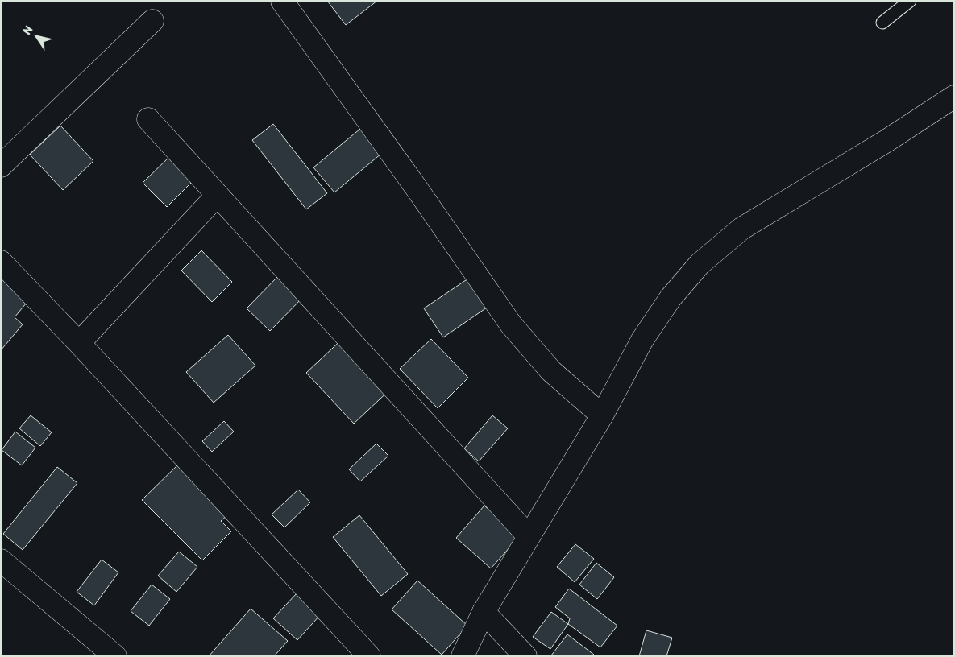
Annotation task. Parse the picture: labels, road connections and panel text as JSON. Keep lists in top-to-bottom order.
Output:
{
  "north": "top left"
}
